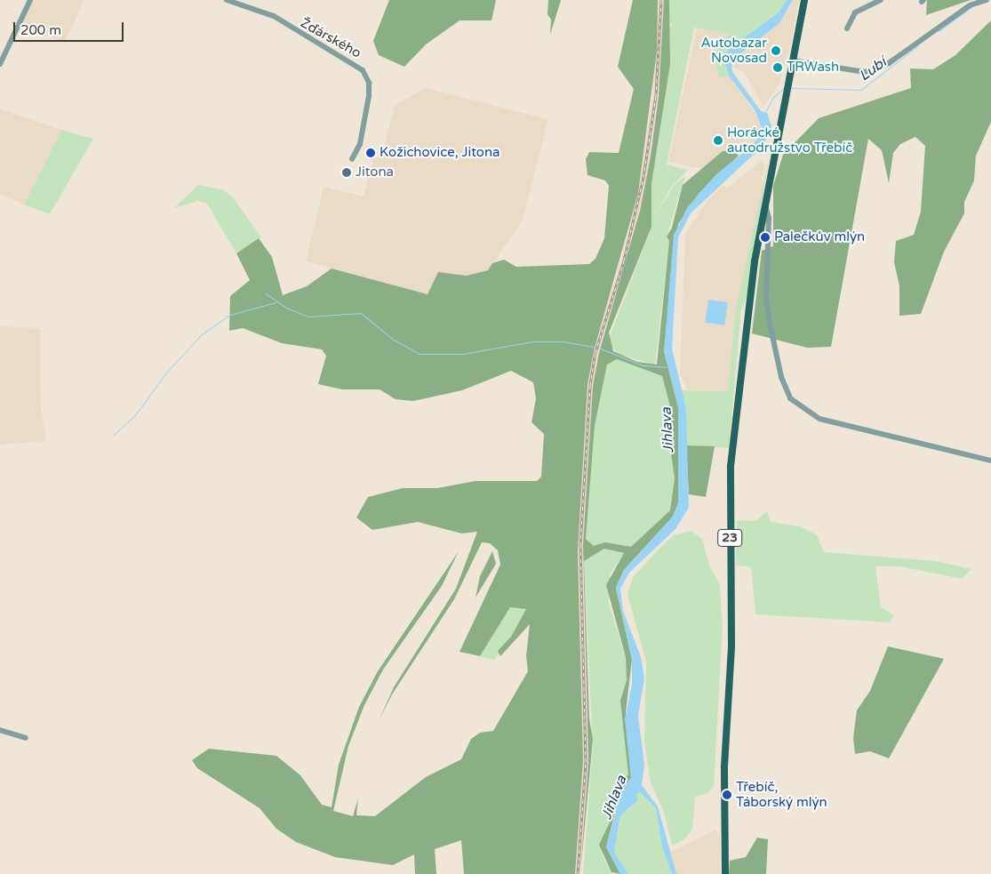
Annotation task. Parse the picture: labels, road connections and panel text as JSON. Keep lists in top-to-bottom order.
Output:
{
  "streets": {
    "main road": ["23"],
    "street": ["Žďárského"]
  },
  "water": ["Lubí", "Jihlava"],
  "places": [
    "Autobazar Novosad",
    "TRWash",
    "Horácké autodružstvo Třebíč",
    "Kožichovice, Jitona",
    "Jitona",
    "Palečkův mlýn",
    "Třebíč, Táborský mlýn"
  ],
  "scale_bar": "200 m"
}
